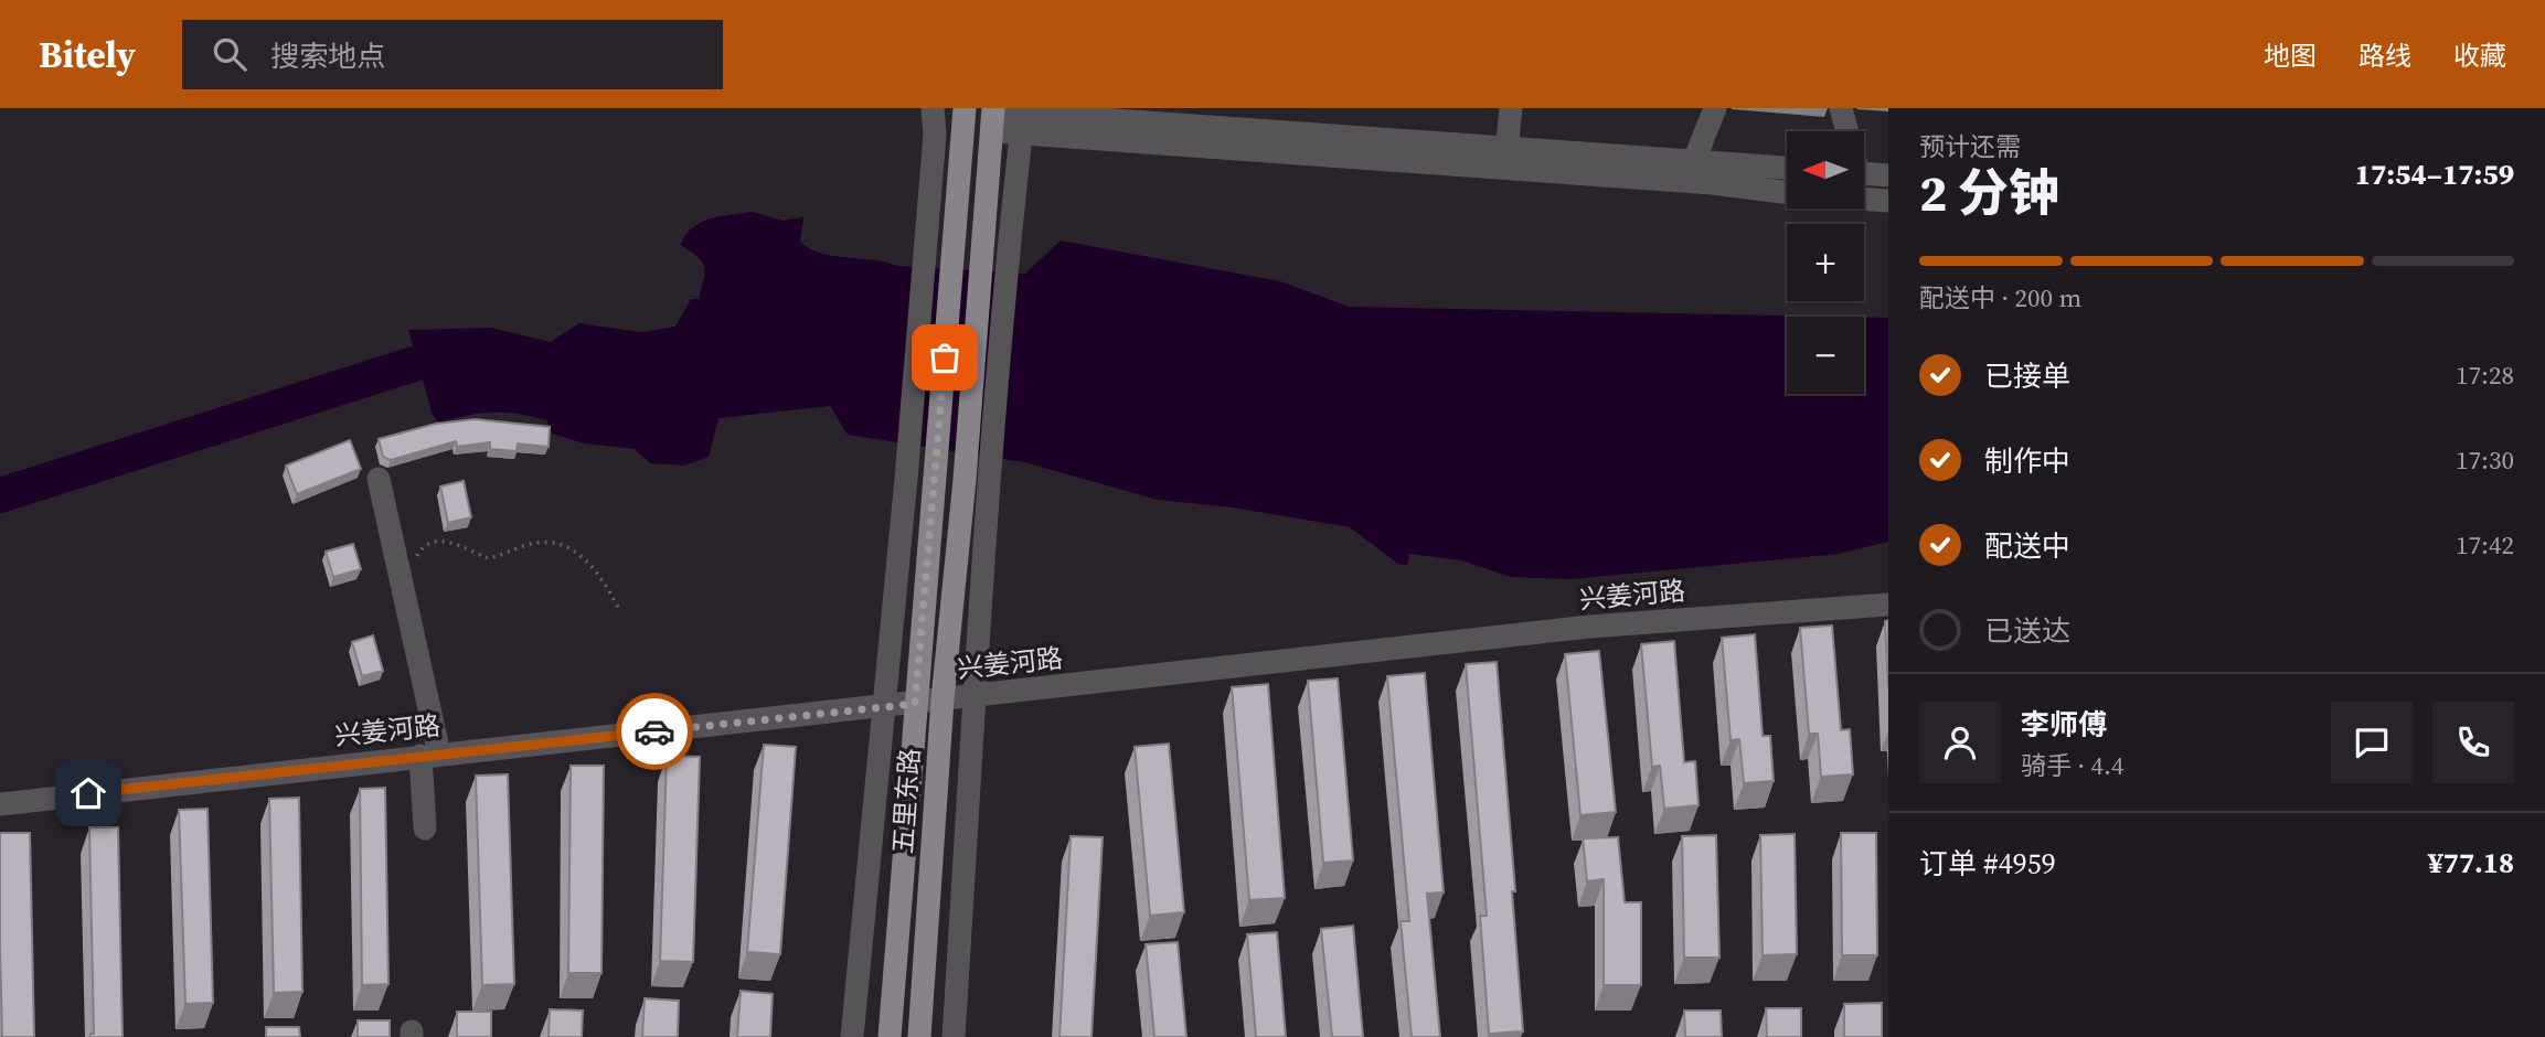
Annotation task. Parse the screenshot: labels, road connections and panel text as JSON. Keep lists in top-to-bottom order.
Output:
{
  "streets": {
    "main road": ["五里东路"],
    "street": ["兴姜河路"]
  },
  "crossings": [
    ["兴姜河路", "五里东路"]
  ],
  "north": "left",
  "page": {
    "header": "Bitely",
    "search": "搜索地点",
    "nav": ["地图", "路线", "收藏"],
    "heading": ["2 分钟", "预计还需", "17:54–17:59"],
    "panel": [
      "李师傅",
      "骑手 · 4.4",
      "订单 #4959",
      "¥77.18"
    ],
    "map_buttons": ["+", "−"],
    "bar": "配送中 · 200 m",
    "list": [
      ["已接单", "17:28"],
      ["制作中", "17:30"],
      ["配送中", "17:42"],
      "已送达"
    ]
  }
}
